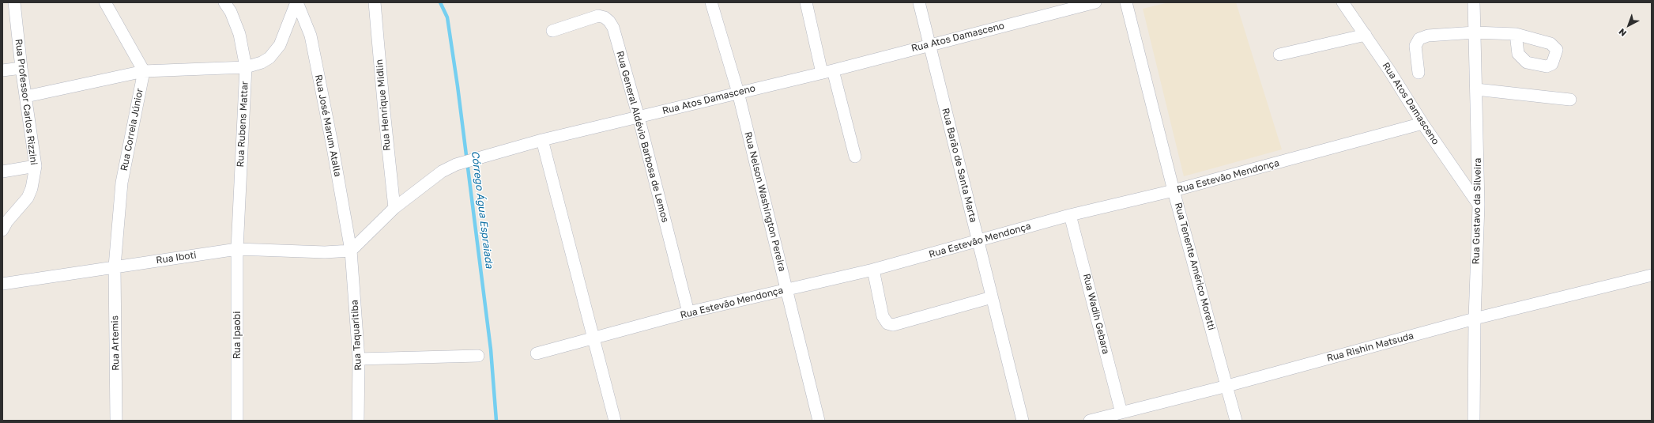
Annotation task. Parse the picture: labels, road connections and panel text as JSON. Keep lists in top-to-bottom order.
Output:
{
  "streets": {
    "street": [
      "Rua Atos Damasceno",
      "Rua Professor Carlos Rizzini",
      "Rua Henrique Midlin",
      "Rua Rubens Mattar",
      "Rua José Marum Atalla",
      "Rua Correia Júnior",
      "Rua General Aldévio Barbosa de Lemos",
      "Rua Barão de Santa Marta",
      "Rua Estevão Mendonça",
      "Rua Nelson Washington Pereira",
      "Rua Gustavo da Silveira",
      "Rua Iboti",
      "Rua Tenente Américo Moretti",
      "Rua Wadih Gebara",
      "Rua Ipaobi",
      "Rua Taquaritiba",
      "Rua Artemis",
      "Rua Rishin Matsuda"
    ]
  },
  "crossings": [
    ["Rua Atos Damasceno", "Rua Henrique Midlin"],
    ["Rua Atos Damasceno", "Rua José Marum Atalla"],
    ["Rua Atos Damasceno", "Rua General Aldévio Barbosa de Lemos"],
    ["Rua Atos Damasceno", "Rua Barão de Santa Marta"],
    ["Rua Atos Damasceno", "Rua Estevão Mendonça"],
    ["Rua Atos Damasceno", "Rua Nelson Washington Pereira"],
    ["Rua Atos Damasceno", "Rua Gustavo da Silveira"],
    ["Rua Atos Damasceno", "Rua Iboti"],
    ["Rua Atos Damasceno", "Rua Taquaritiba"],
    ["Rua Rubens Mattar", "Rua Iboti"],
    ["Rua Rubens Mattar", "Rua Ipaobi"],
    ["Rua José Marum Atalla", "Rua Iboti"],
    ["Rua José Marum Atalla", "Rua Taquaritiba"],
    ["Rua Correia Júnior", "Rua Iboti"],
    ["Rua Correia Júnior", "Rua Artemis"],
    ["Rua General Aldévio Barbosa de Lemos", "Rua Estevão Mendonça"],
    ["Rua Barão de Santa Marta", "Rua Estevão Mendonça"],
    ["Rua Estevão Mendonça", "Rua Nelson Washington Pereira"],
    ["Rua Estevão Mendonça", "Rua Tenente Américo Moretti"],
    ["Rua Estevão Mendonça", "Rua Wadih Gebara"],
    ["Rua Gustavo da Silveira", "Rua Rishin Matsuda"],
    ["Rua Iboti", "Rua Ipaobi"],
    ["Rua Iboti", "Rua Taquaritiba"],
    ["Rua Iboti", "Rua Artemis"],
    ["Rua Tenente Américo Moretti", "Rua Rishin Matsuda"],
    ["Rua Wadih Gebara", "Rua Rishin Matsuda"]
  ],
  "water": ["Córrego Água Espraiada"],
  "north": "bottom left"
}
